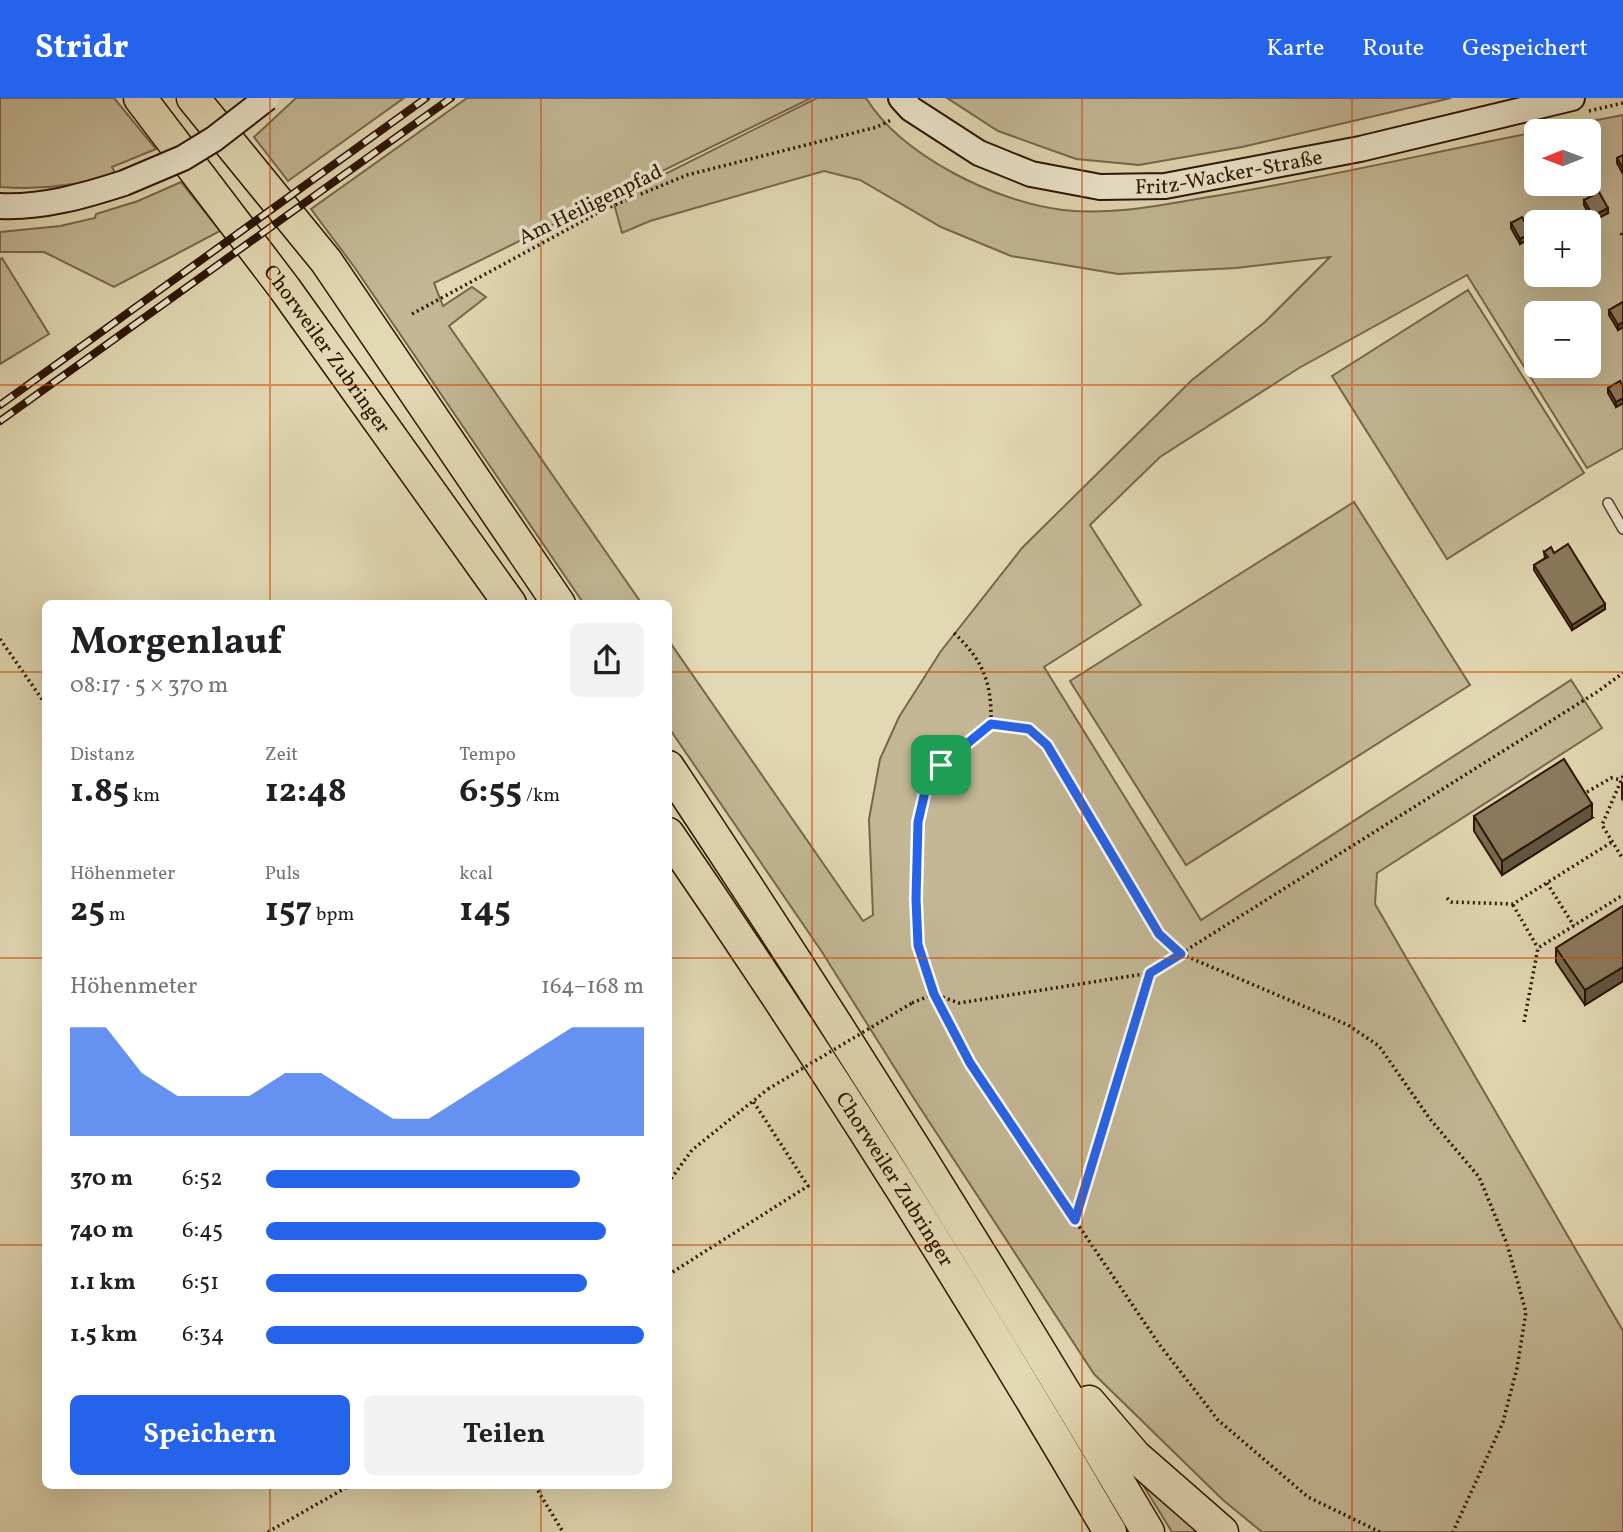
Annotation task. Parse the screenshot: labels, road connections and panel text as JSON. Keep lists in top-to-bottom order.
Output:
{
  "streets": {
    "highway": ["Chorweiler Zubringer"],
    "street": ["Fritz-Wacker-Straße"],
    "path": ["Am Heiligenpfad"]
  },
  "crossings": [
    ["Fritz-Wacker-Straße", "Am Heiligenpfad"]
  ],
  "north": "left",
  "page": {
    "header": "Stridr",
    "nav": ["Karte", "Route", "Gespeichert"],
    "map_buttons": ["+", "−"],
    "heading": ["Morgenlauf", "08:17 · 5 × 370 m"],
    "stats": [
      ["Distanz", "1.85 km"],
      ["Zeit", "12:48"],
      ["Tempo", "6:55 /km"],
      ["Höhenmeter", "25 m"],
      ["Puls", "157 bpm"],
      ["kcal", "145"]
    ],
    "chart": ["Höhenmeter", "164–168 m"],
    "list": [
      {
        "name": "370 m",
        "note": "6:52"
      },
      {
        "name": "740 m",
        "note": "6:45"
      },
      {
        "name": "1.1 km",
        "note": "6:51"
      },
      {
        "name": "1.5 km",
        "note": "6:34"
      }
    ],
    "buttons": ["Speichern", "Teilen"]
  }
}
